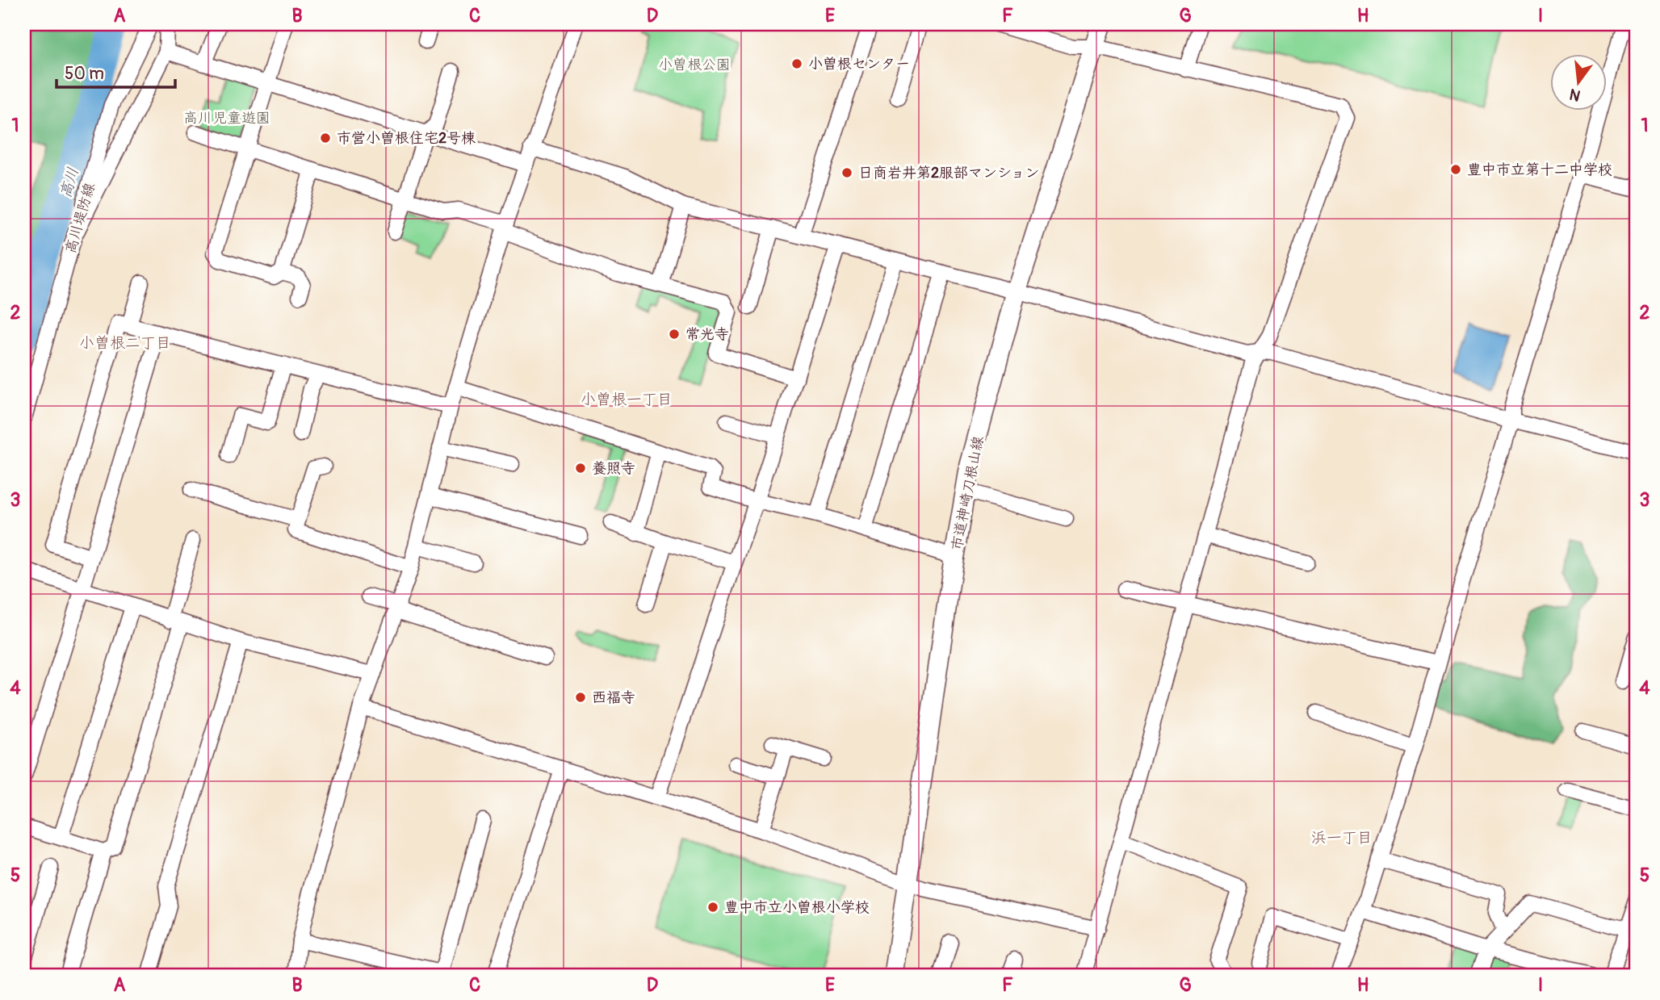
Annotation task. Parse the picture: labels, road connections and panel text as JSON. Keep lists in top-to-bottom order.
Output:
{
  "streets": {
    "street": ["高川堤防線", "市道神崎刀根山線"]
  },
  "districts": ["小曽根二丁目", "小曽根一丁目", "浜一丁目"],
  "water": ["高川"],
  "parks": ["小曽根公園", "高川児童遊園"],
  "places": [
    "小曽根センター",
    "市営小曽根住宅2号棟",
    "豊中市立第十二中学校",
    "日商岩井第2服部マンション",
    "常光寺",
    "養照寺",
    "西福寺",
    "豊中市立小曽根小学校"
  ],
  "scale_bar": "50 m",
  "north": "bottom",
  "grid": {
    "columns": [
      "A",
      "B",
      "C",
      "D",
      "E",
      "F",
      "G",
      "H",
      "I"
    ],
    "rows": [
      "1",
      "2",
      "3",
      "4",
      "5"
    ]
  }
}
